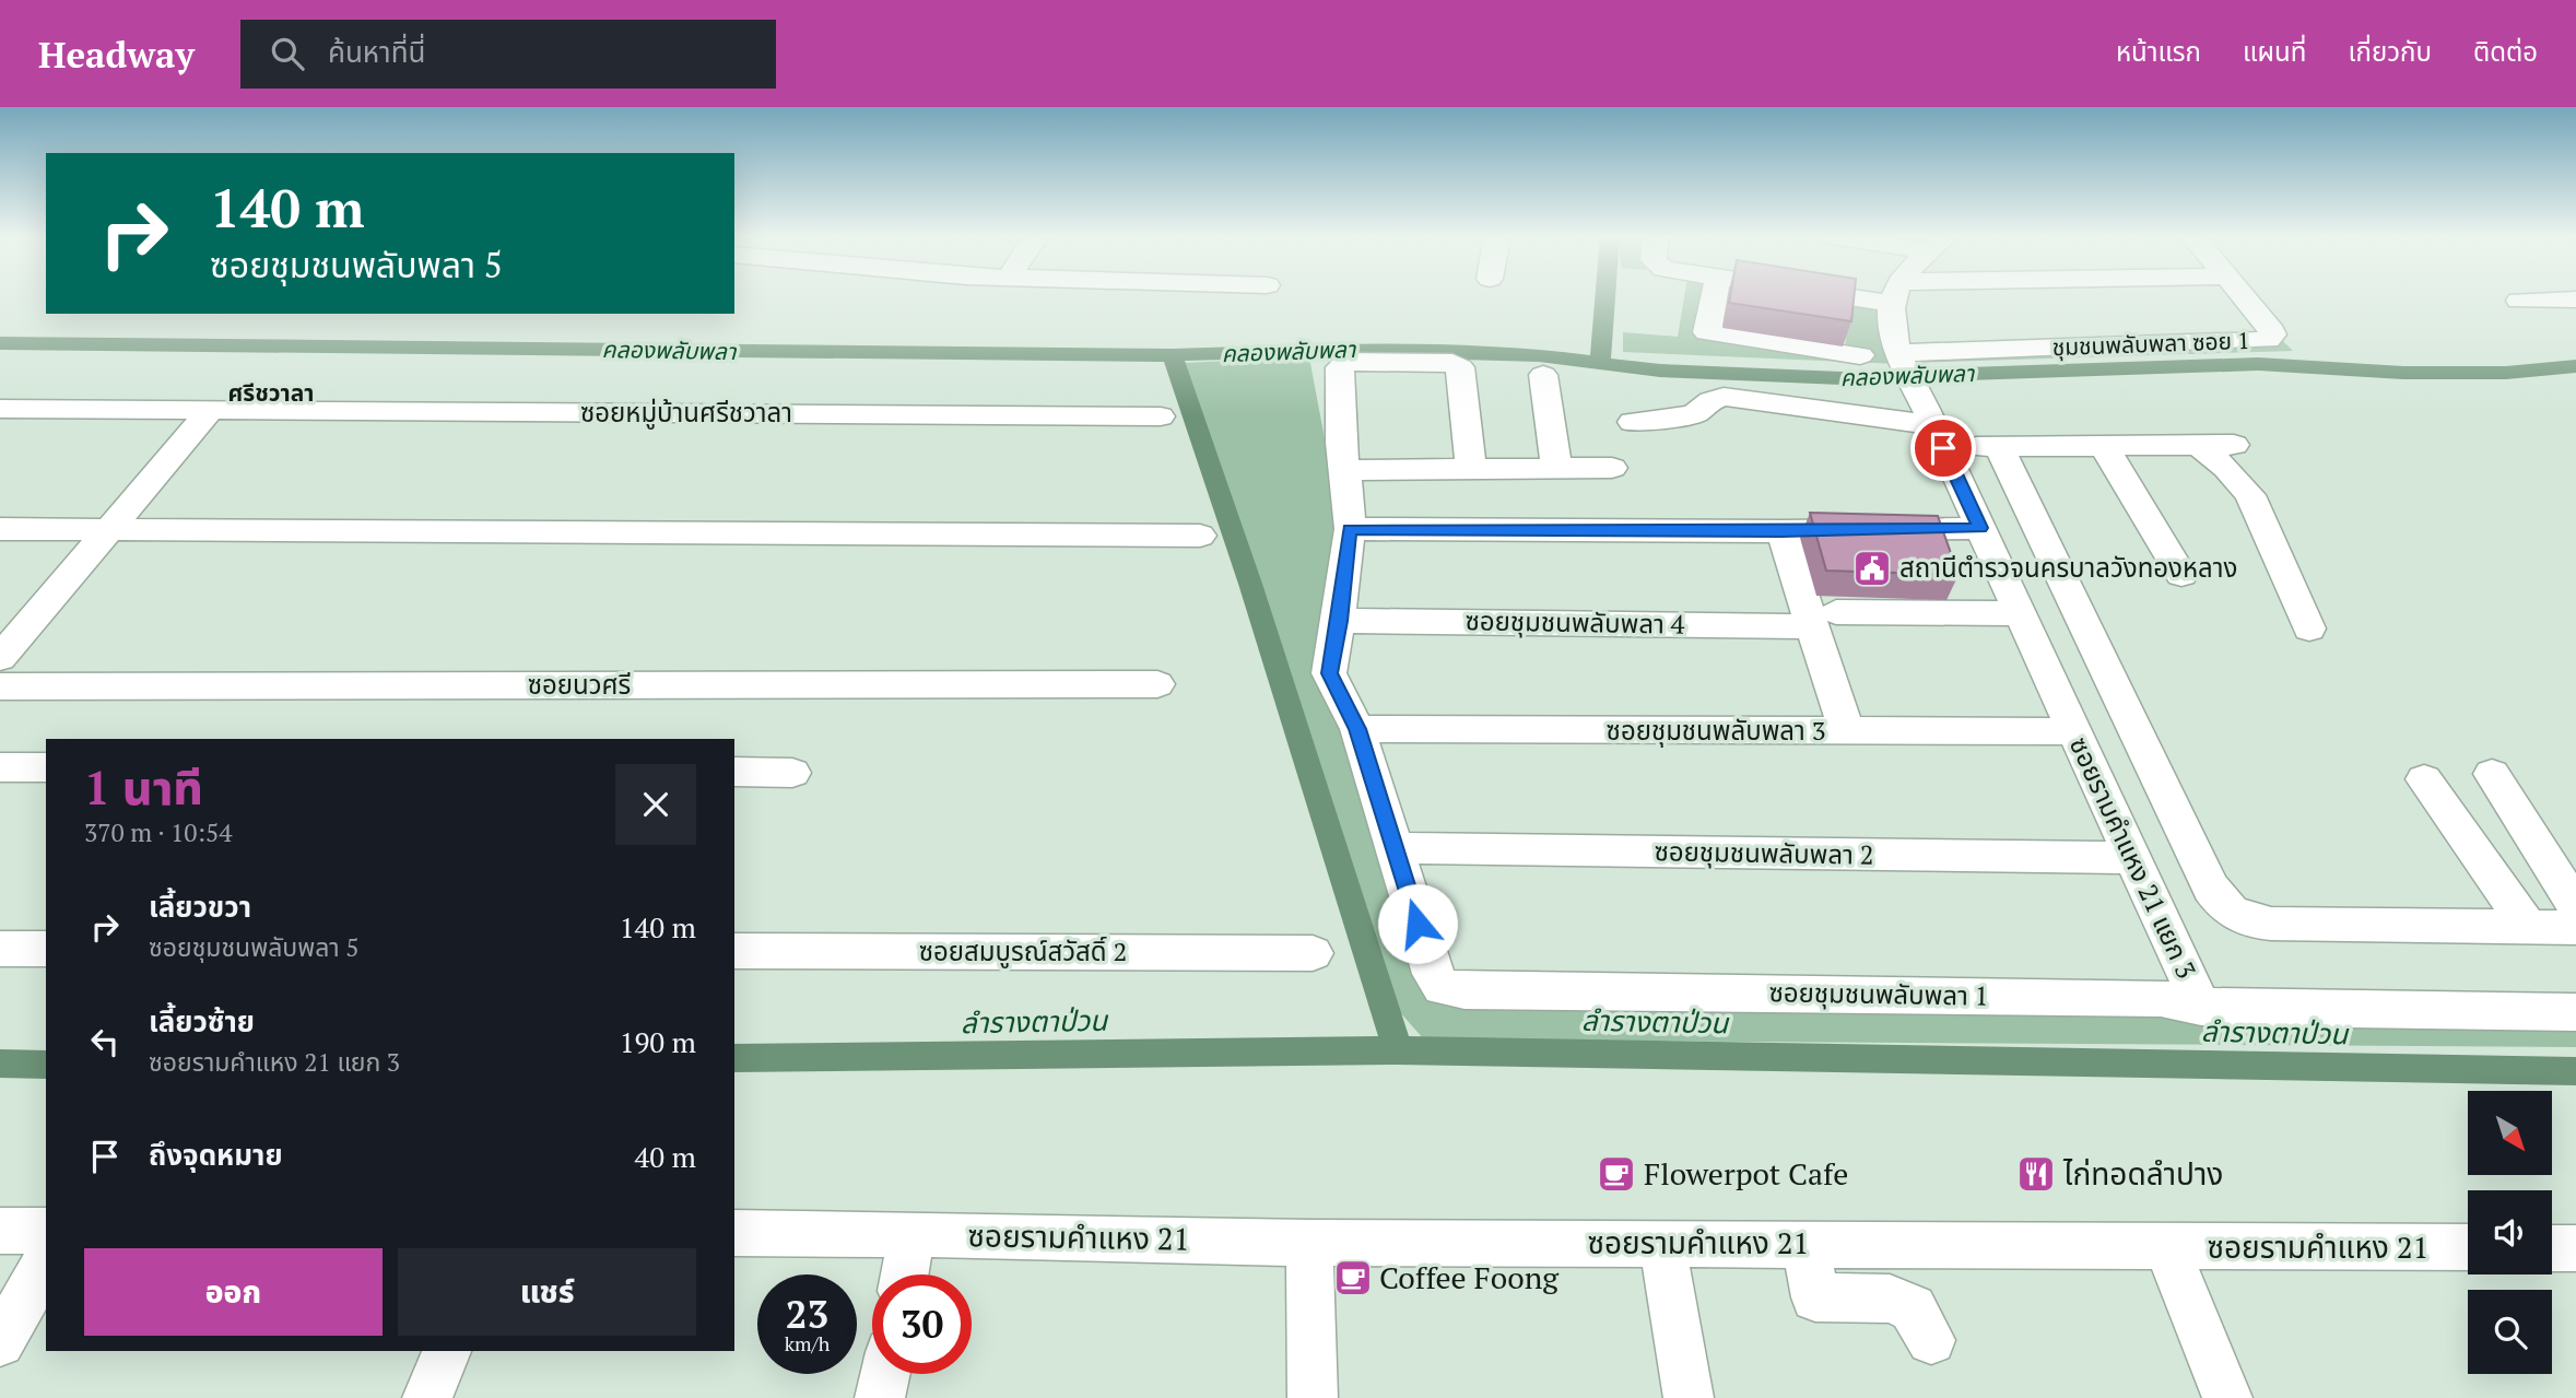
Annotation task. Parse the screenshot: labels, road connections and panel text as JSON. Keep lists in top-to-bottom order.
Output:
{
  "streets": {
    "street": [
      "ชุมชนพลับพลา ซอย 1",
      "ซอยหมู่บ้านศรีชวาลา",
      "ซอยชุมชนพลับพลา 4",
      "ซอยนวศรี",
      "ซอยชุมชนพลับพลา 3",
      "ซอยชุมชนพลับพลา 2",
      "ซอยรามคำแหง 21 แยก 3",
      "ซอยสมบูรณ์สวัสดิ์ 2",
      "ซอยชุมชนพลับพลา 1",
      "ซอยรามคำแหง 21"
    ]
  },
  "crossings": [
    ["ชุมชนพลับพลา ซอย 1", "ซอยรามคำแหง 21 แยก 3"],
    ["ซอยชุมชนพลับพลา 4", "ซอยรามคำแหง 21 แยก 3"],
    ["ซอยชุมชนพลับพลา 3", "ซอยรามคำแหง 21 แยก 3"],
    ["ซอยชุมชนพลับพลา 2", "ซอยรามคำแหง 21 แยก 3"],
    ["ซอยชุมชนพลับพลา 2", "ซอยชุมชนพลับพลา 1"],
    ["ซอยรามคำแหง 21 แยก 3", "ซอยชุมชนพลับพลา 1"]
  ],
  "districts": ["ศรีชวาลา"],
  "water": ["คลองพลับพลา", "ลำรางตาป่วน"],
  "places": {
    "public building": ["สถานีตำรวจนครบาลวังทองหลาง"],
    "cafe": ["Flowerpot Cafe", "Coffee Foong"],
    "restaurant": ["ไก่ทอดลำปาง"]
  },
  "north": "bottom right",
  "page": {
    "header": "Headway",
    "search": "ค้นหาที่นี่",
    "nav": [
      "หน้าแรก",
      "แผนที่",
      "เกี่ยวกับ",
      "ติดต่อ"
    ],
    "turn": ["140 m", "ซอยชุมชนพลับพลา 5"],
    "heading": ["1 นาที", "370 m · 10:54"],
    "list": [
      {
        "name": "เลี้ยวขวา",
        "note": "ซอยชุมชนพลับพลา 5",
        "value": "140 m"
      },
      {
        "name": "เลี้ยวซ้าย",
        "note": "ซอยรามคำแหง 21 แยก 3",
        "value": "190 m"
      },
      {
        "name": "ถึงจุดหมาย",
        "value": "40 m"
      }
    ],
    "buttons": ["ออก", "แชร์"],
    "speed": "23 km/h",
    "limit": "30"
  }
}
